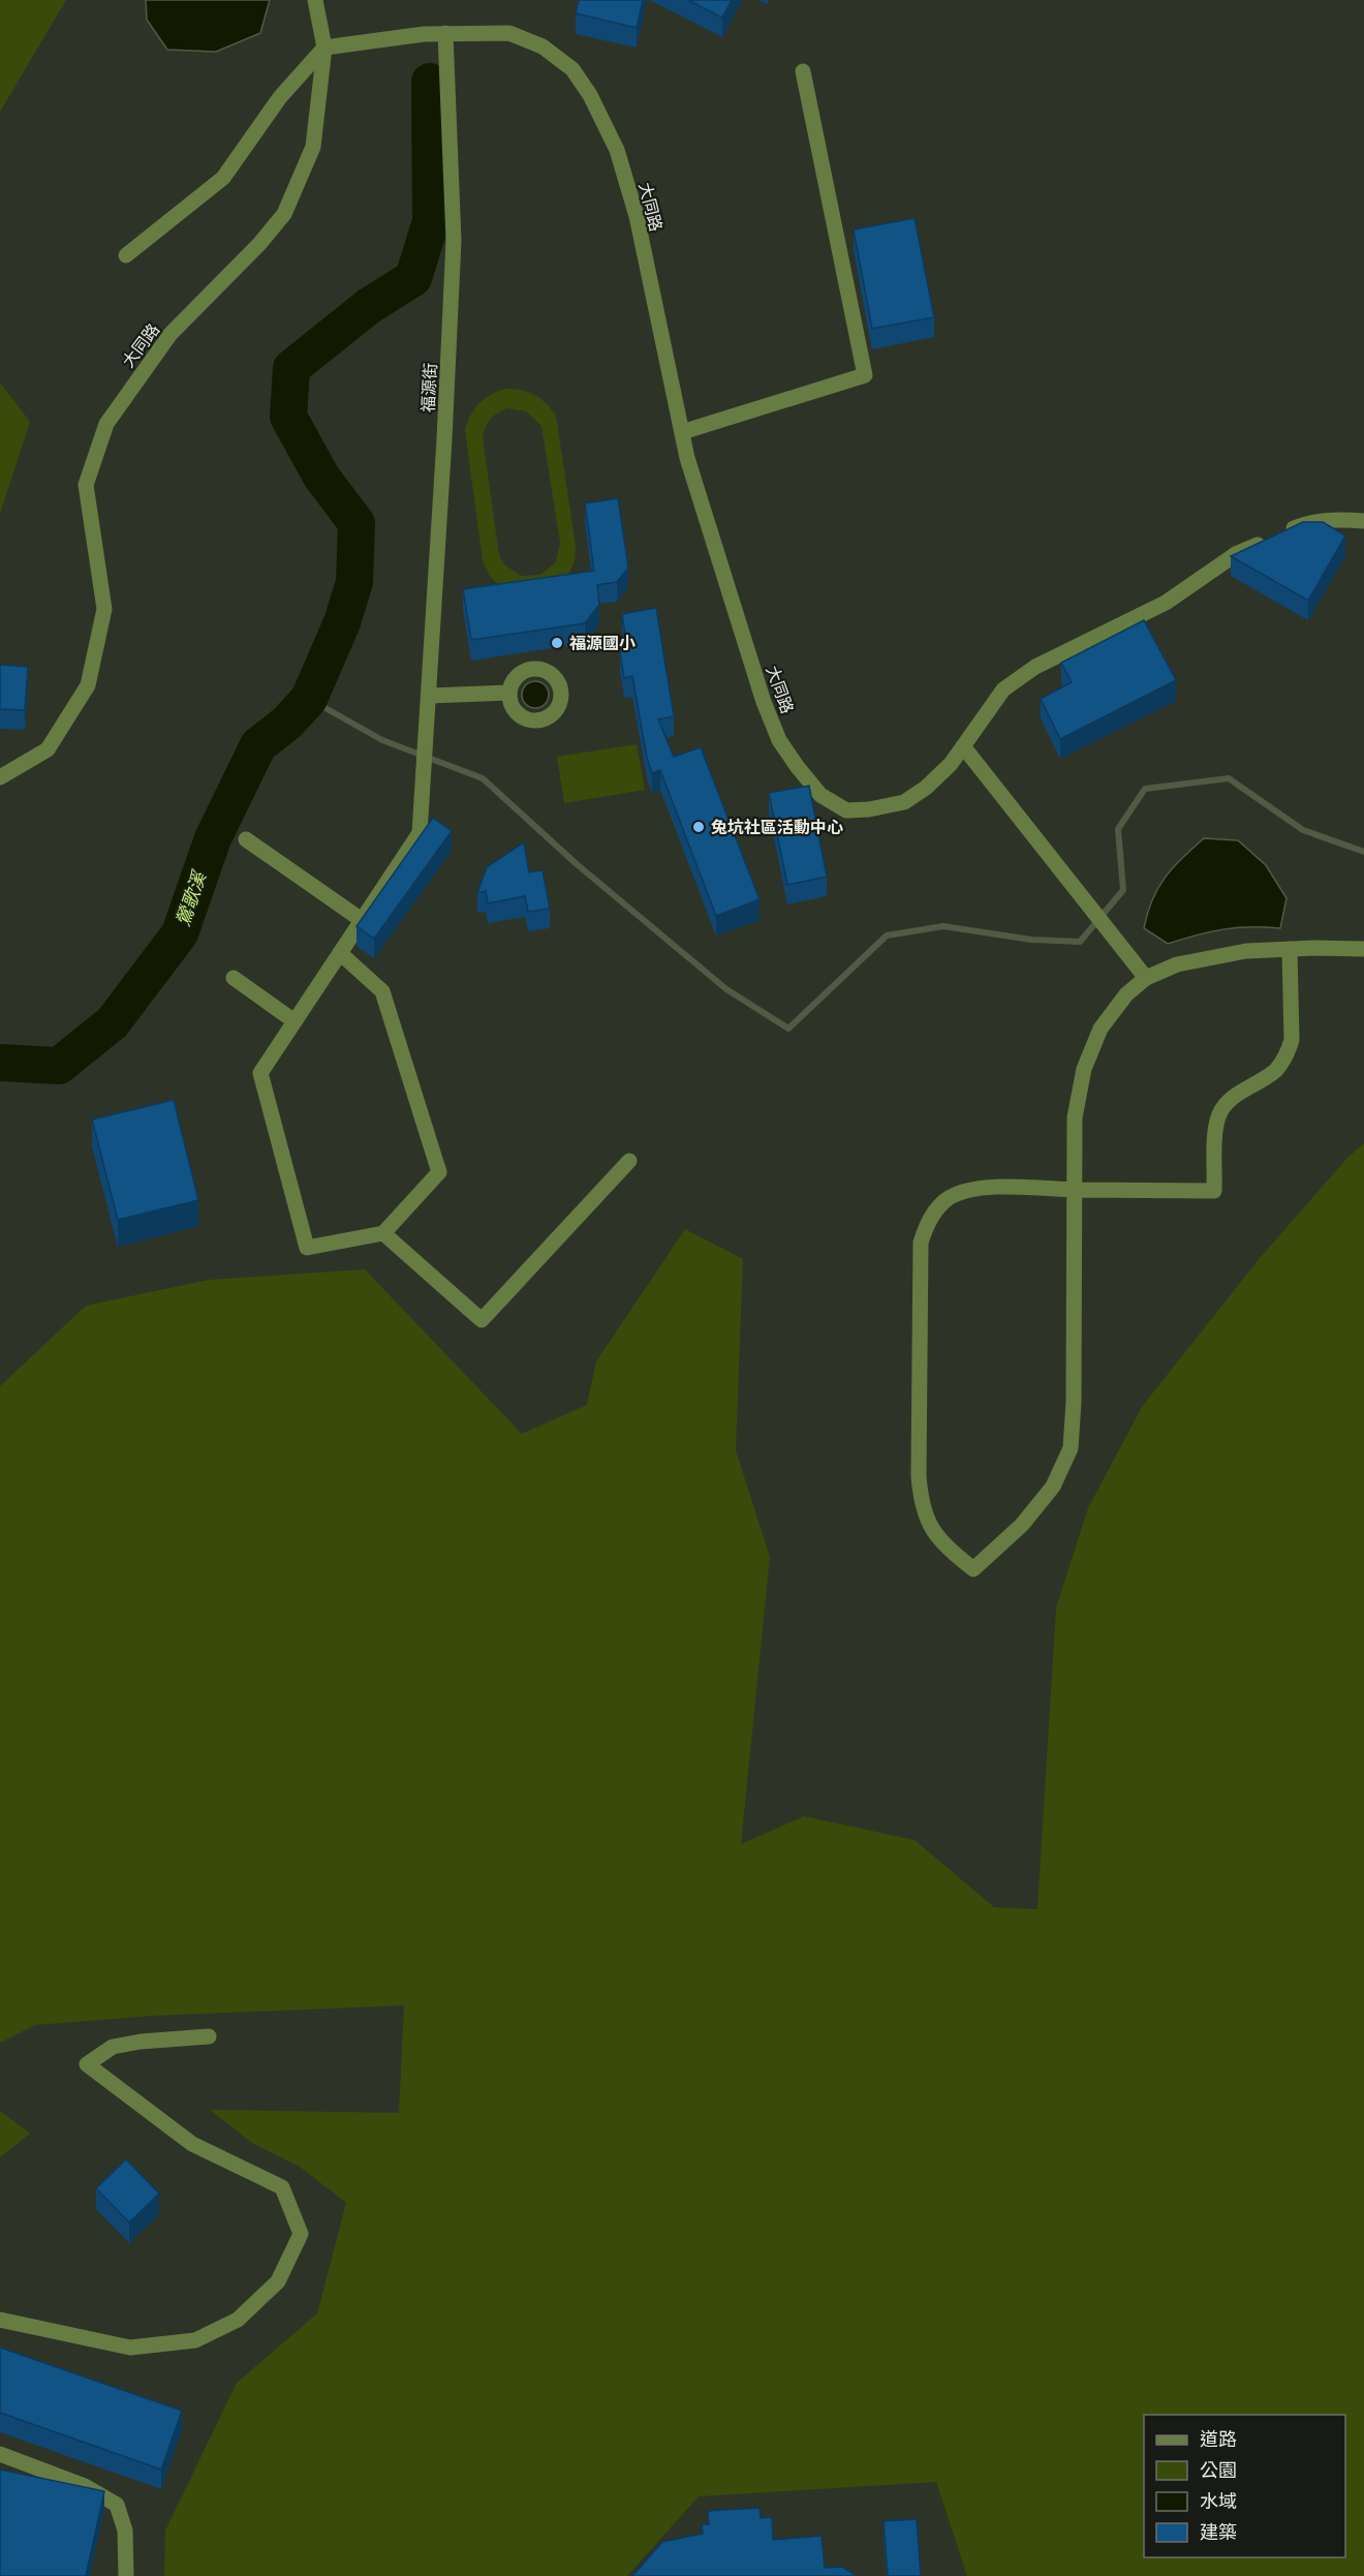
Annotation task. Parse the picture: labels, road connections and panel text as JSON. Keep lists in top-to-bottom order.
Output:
{
  "streets": {
    "street": ["大同路", "福源街"]
  },
  "crossings": [
    ["大同路", "福源街"]
  ],
  "water": ["鶯歌溪"],
  "places": ["福源國小", "兔坑社區活動中心"],
  "legend": [
    "道路",
    "公園",
    "水域",
    "建築"
  ]
}
